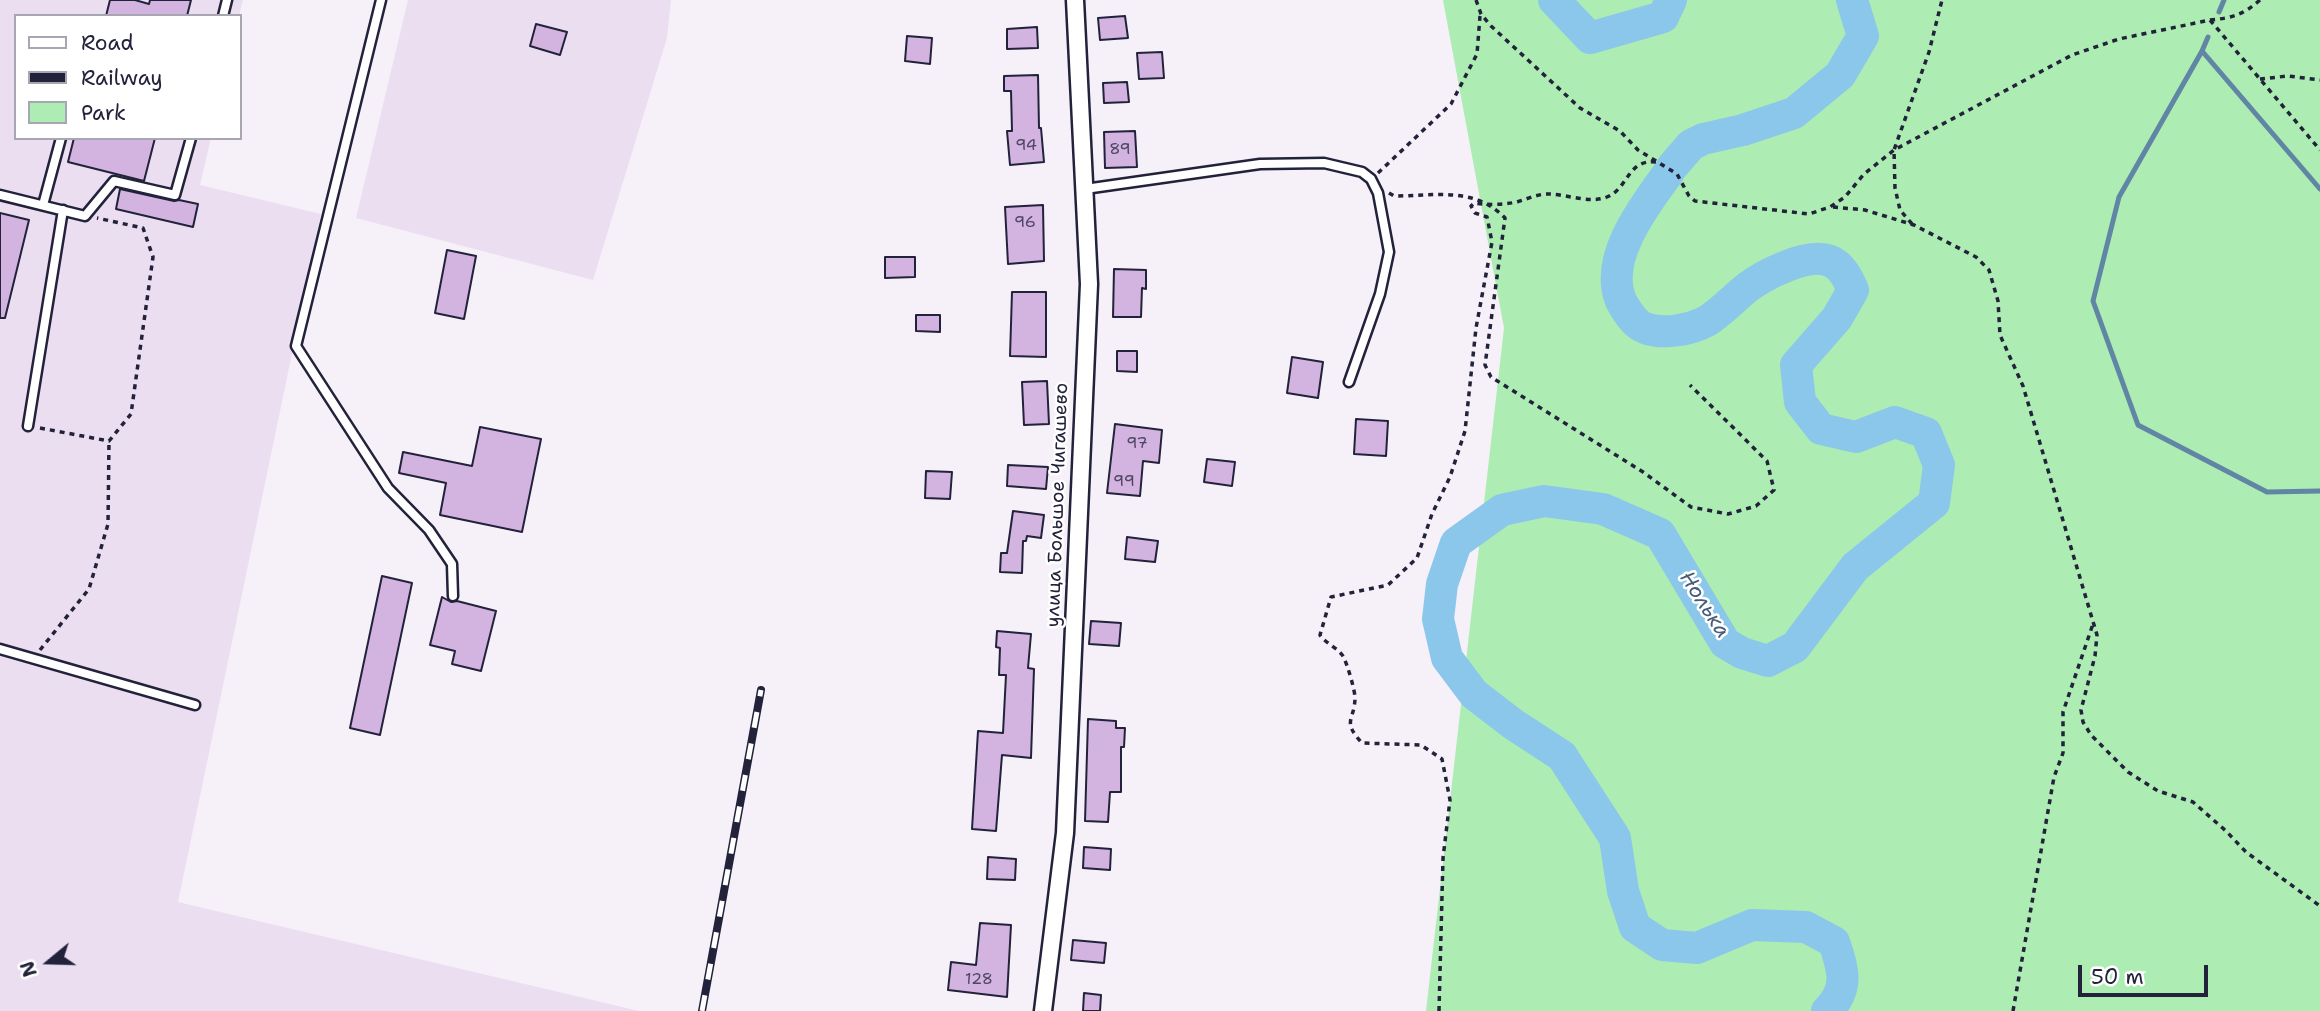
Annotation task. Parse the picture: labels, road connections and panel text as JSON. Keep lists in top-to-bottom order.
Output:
{
  "streets": {
    "street": ["улица Большое Чигашево"]
  },
  "water": ["Нолька"],
  "house_numbers": [
    "94",
    "89",
    "96",
    "97",
    "99",
    "128"
  ],
  "legend": ["Road", "Railway", "Park"],
  "scale_bar": "50 m",
  "north": "left"
}
